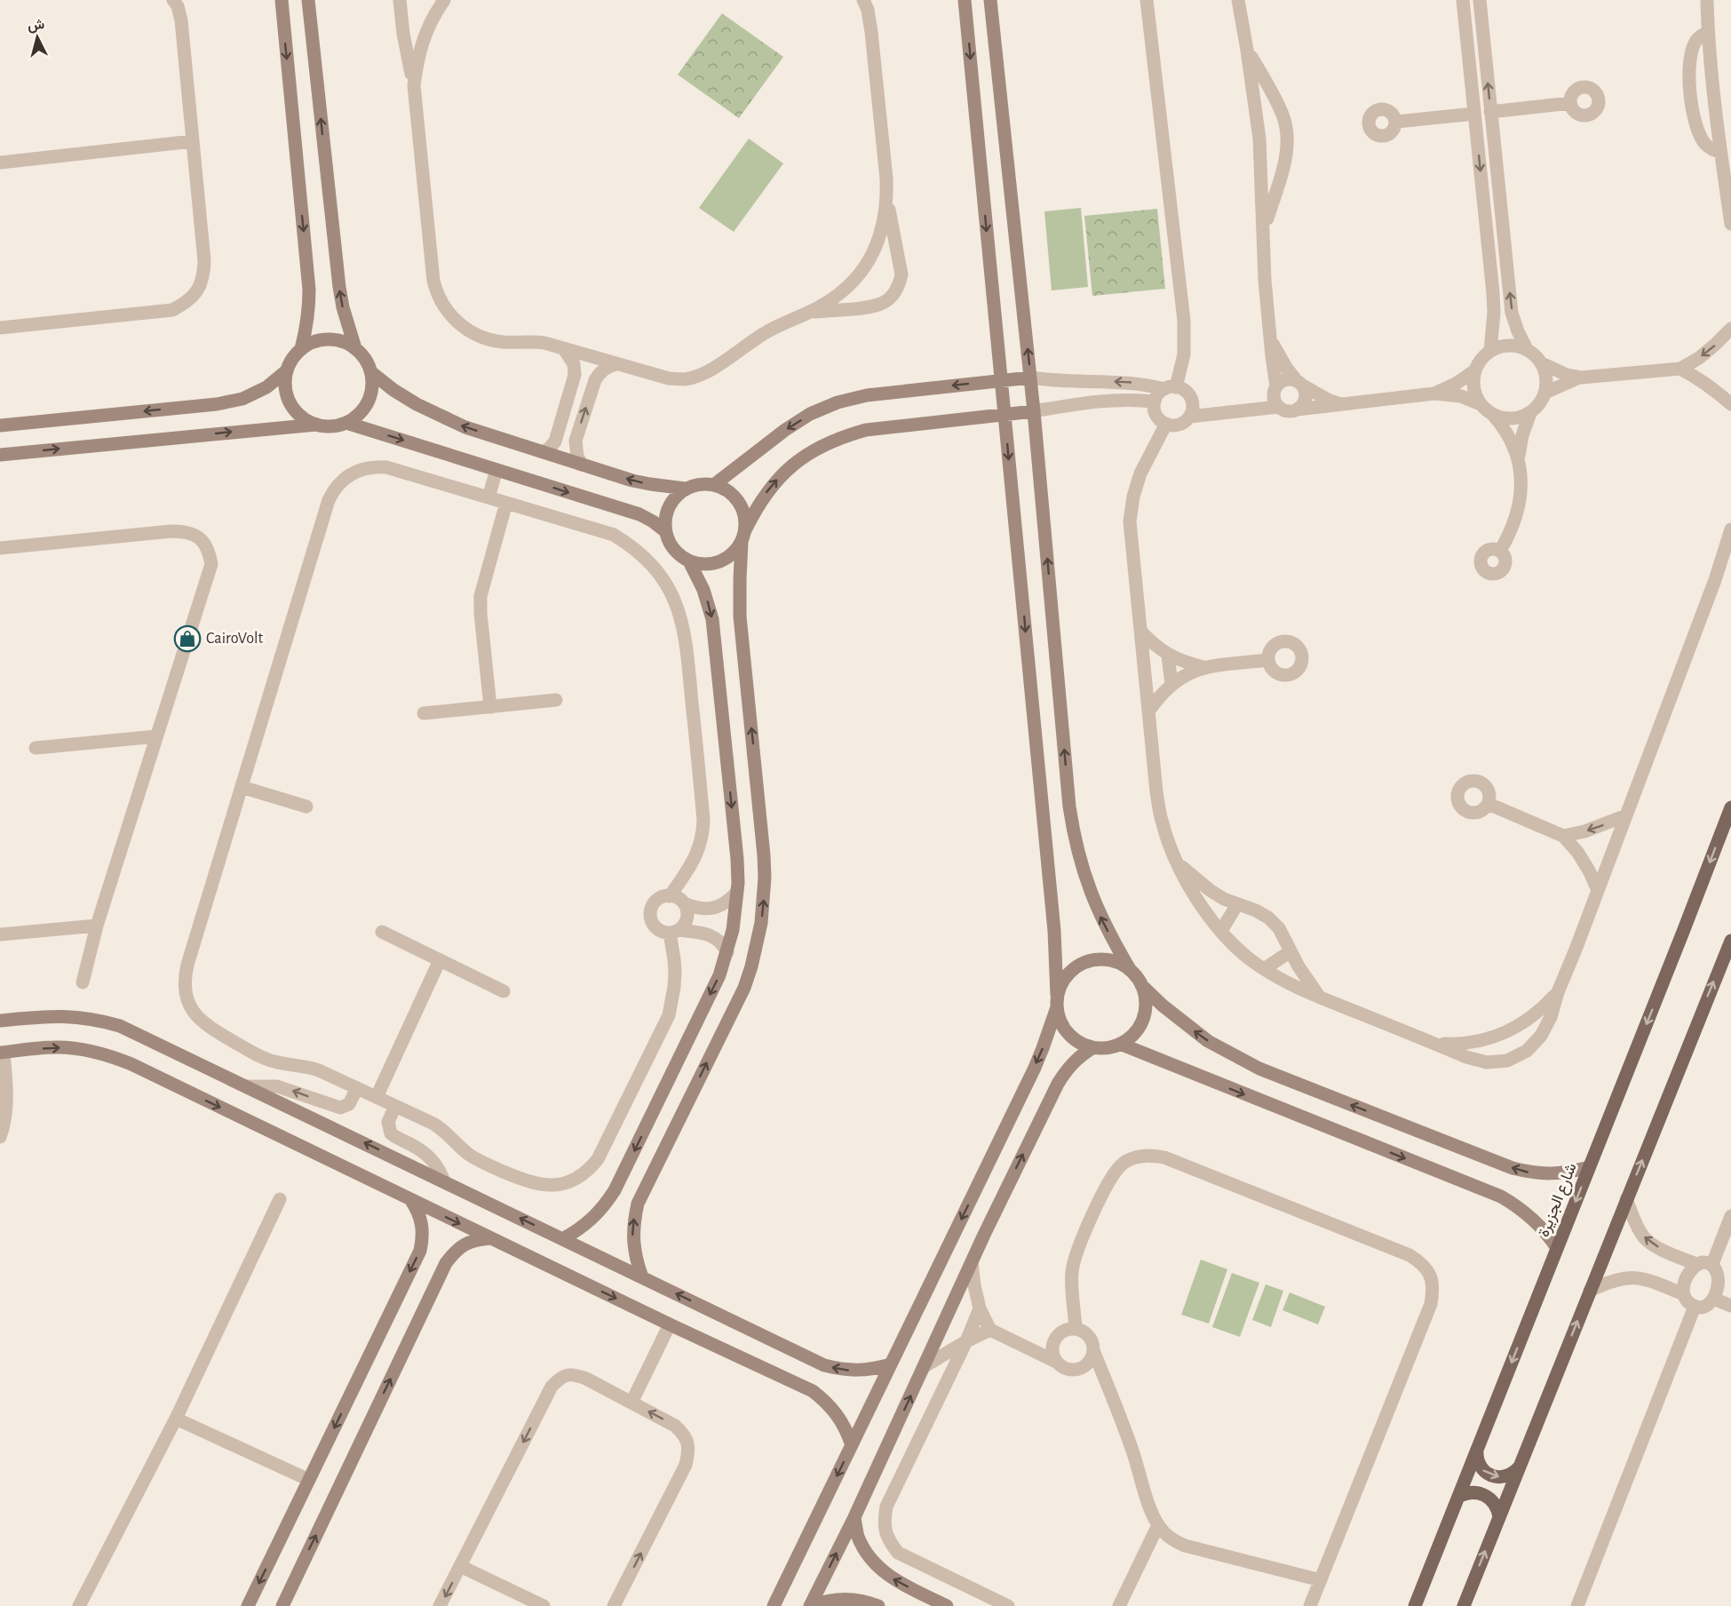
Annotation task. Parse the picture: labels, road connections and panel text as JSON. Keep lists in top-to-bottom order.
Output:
{
  "streets": {
    "main road": ["شارع الجزيرة"]
  },
  "places": {
    "shop": ["CairoVolt"]
  },
  "north": "top"
}
